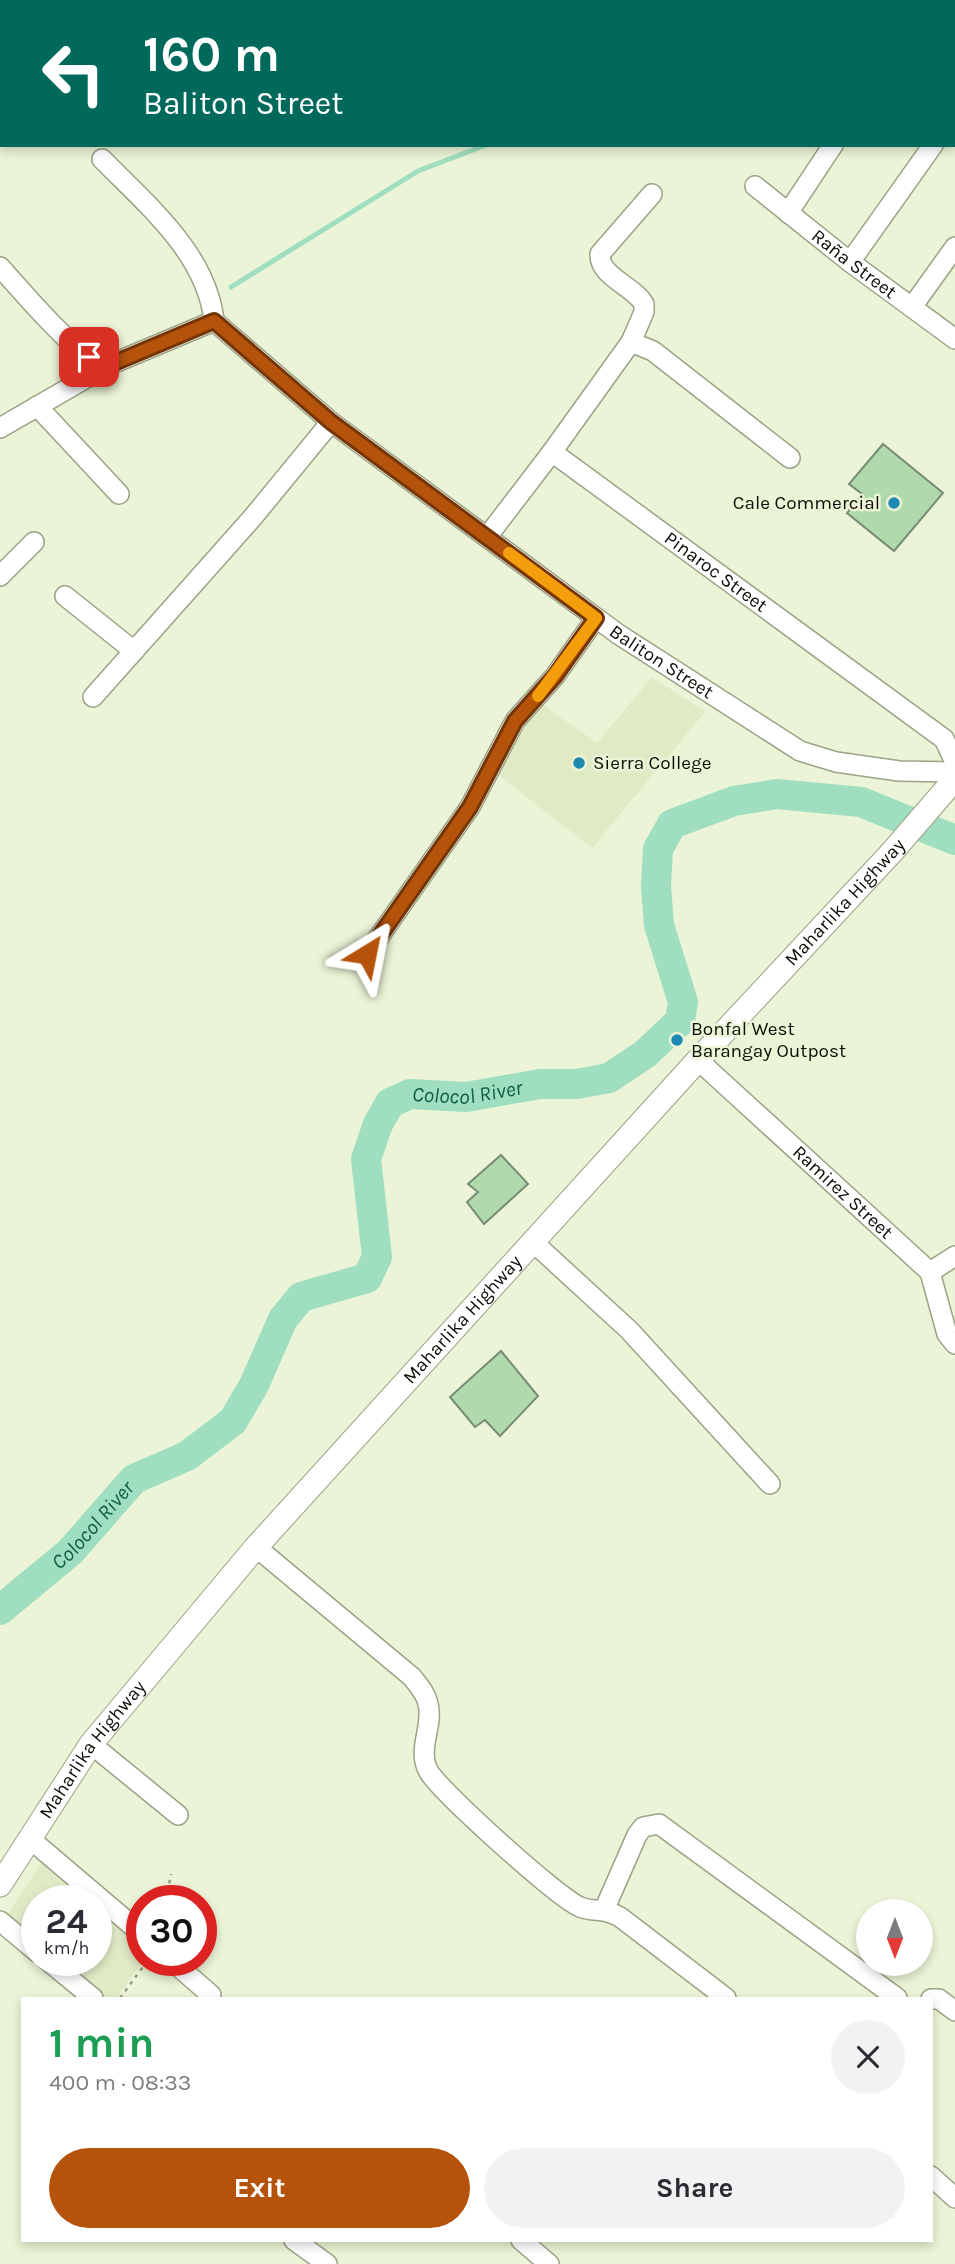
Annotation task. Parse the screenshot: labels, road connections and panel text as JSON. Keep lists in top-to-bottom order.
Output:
{
  "streets": {
    "main road": ["Maharlika Highway"],
    "street": [
      "Raña Street",
      "Pinaroc Street",
      "Baliton Street",
      "Ramirez Street"
    ]
  },
  "crossings": [
    ["Maharlika Highway", "Ramirez Street"]
  ],
  "water": ["Colocol River"],
  "places": ["Cale Commercial", "Sierra College", "Bonfal West Barangay Outpost"],
  "north": "bottom",
  "page": {
    "turn": ["160 m", "Baliton Street"],
    "speed": "24 km/h",
    "limit": "30",
    "heading": ["1 min", "400 m · 08:33"],
    "buttons": ["Exit", "Share"]
  }
}
